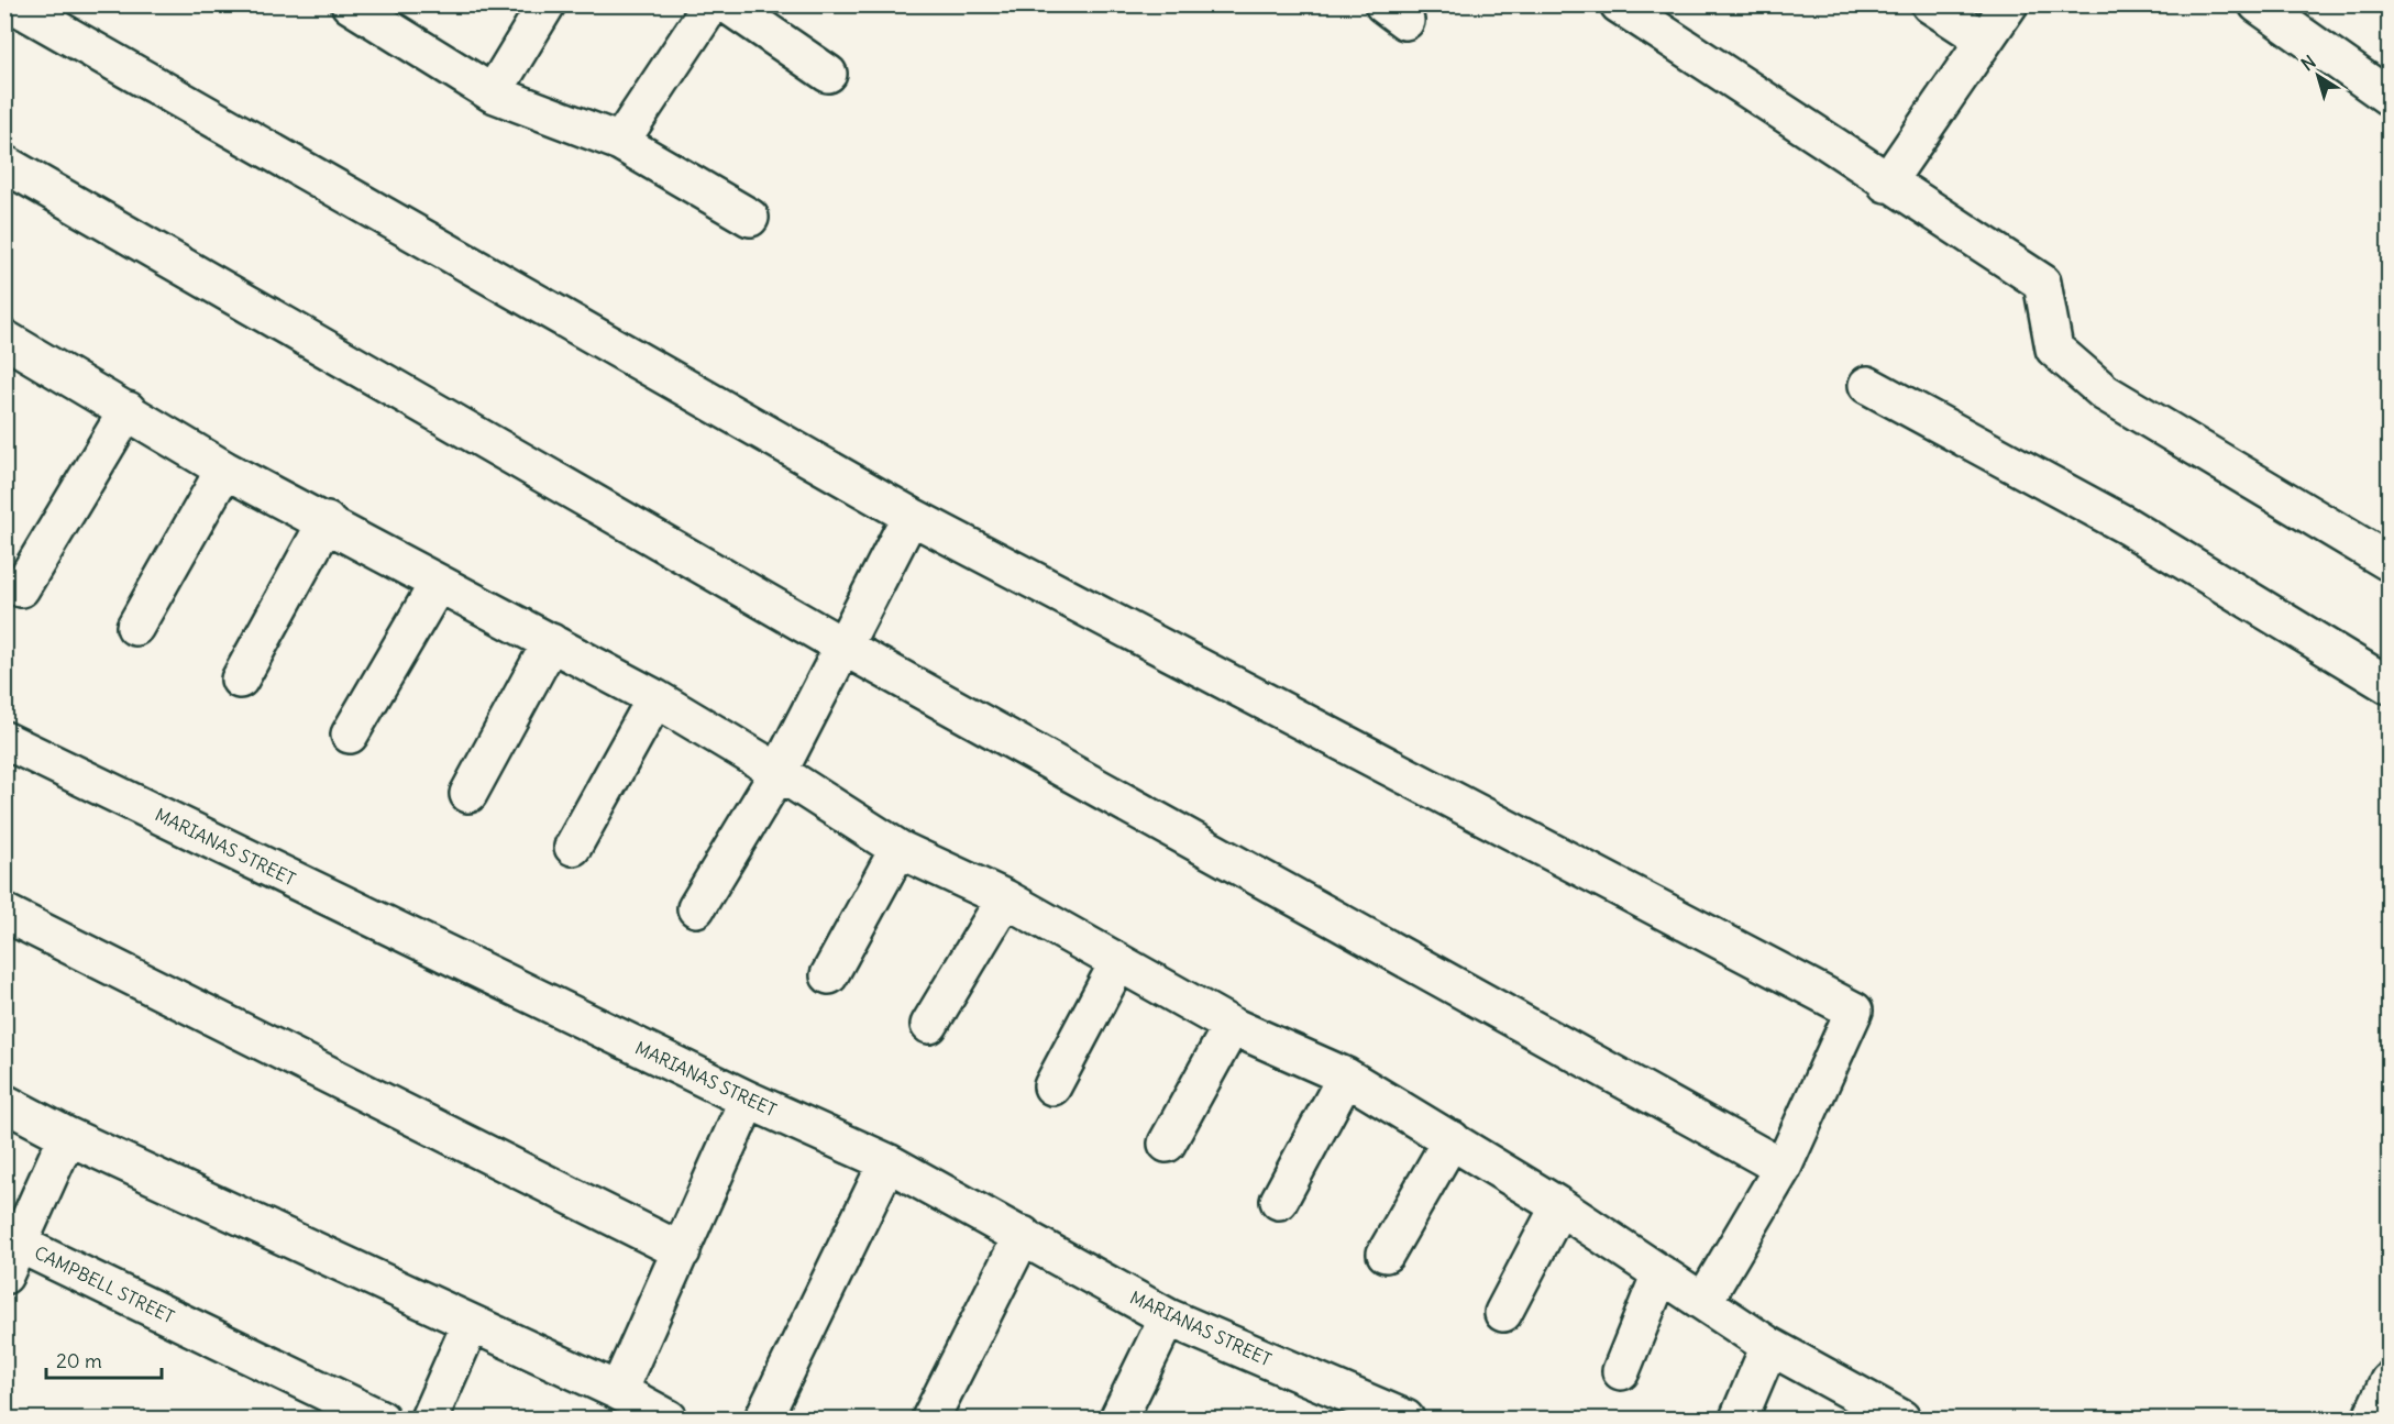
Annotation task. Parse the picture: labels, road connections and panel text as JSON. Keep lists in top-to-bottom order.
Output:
{
  "streets": {
    "street": ["MARIANAS STREET", "CAMPBELL STREET"]
  },
  "scale_bar": "20 m",
  "north": "top left"
}
